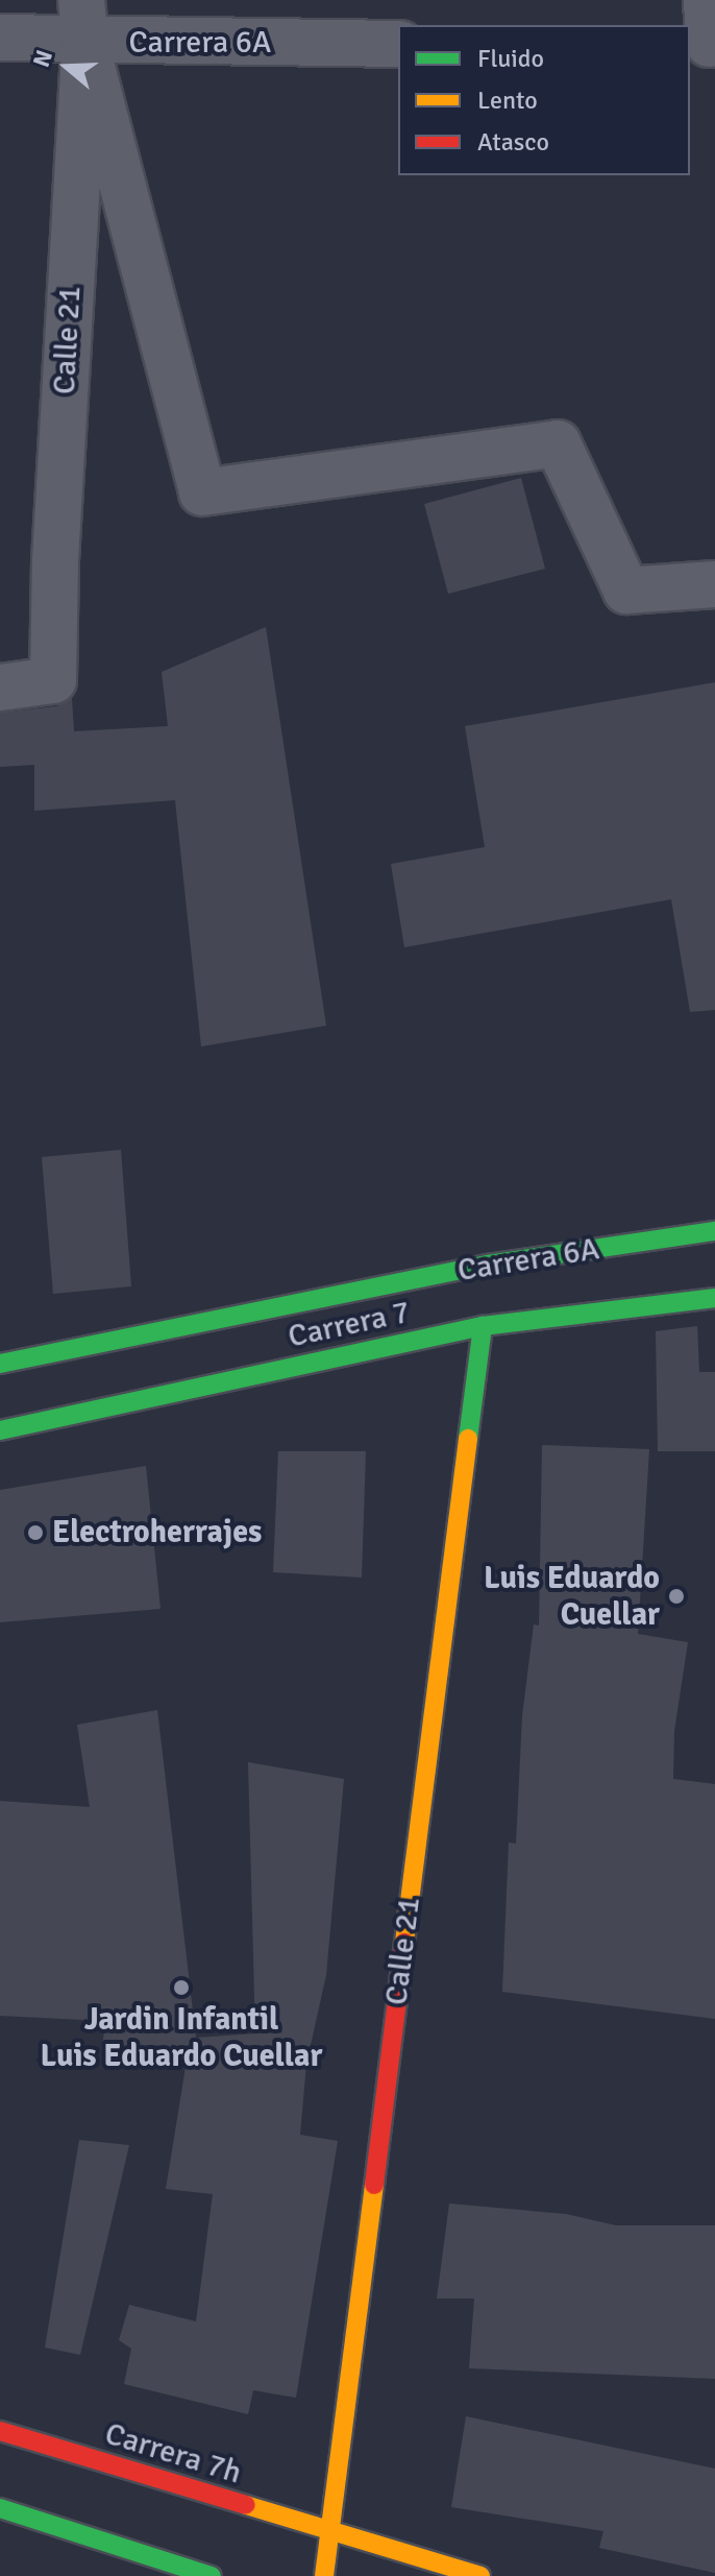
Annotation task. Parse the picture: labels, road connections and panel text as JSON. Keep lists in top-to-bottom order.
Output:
{
  "streets": {
    "street": [
      "Carrera 6A",
      "Calle 21",
      "Carrera 7",
      "Carrera 7h"
    ]
  },
  "crossings": [
    ["Carrera 6A", "Calle 21"],
    ["Calle 21", "Carrera 7"],
    ["Calle 21", "Carrera 7h"]
  ],
  "places": ["Electroherrajes", "Luis Eduardo Cuellar", "Jardin Infantil Luis Eduardo Cuellar"],
  "legend": ["Fluido", "Lento", "Atasco"],
  "north": "left"
}
